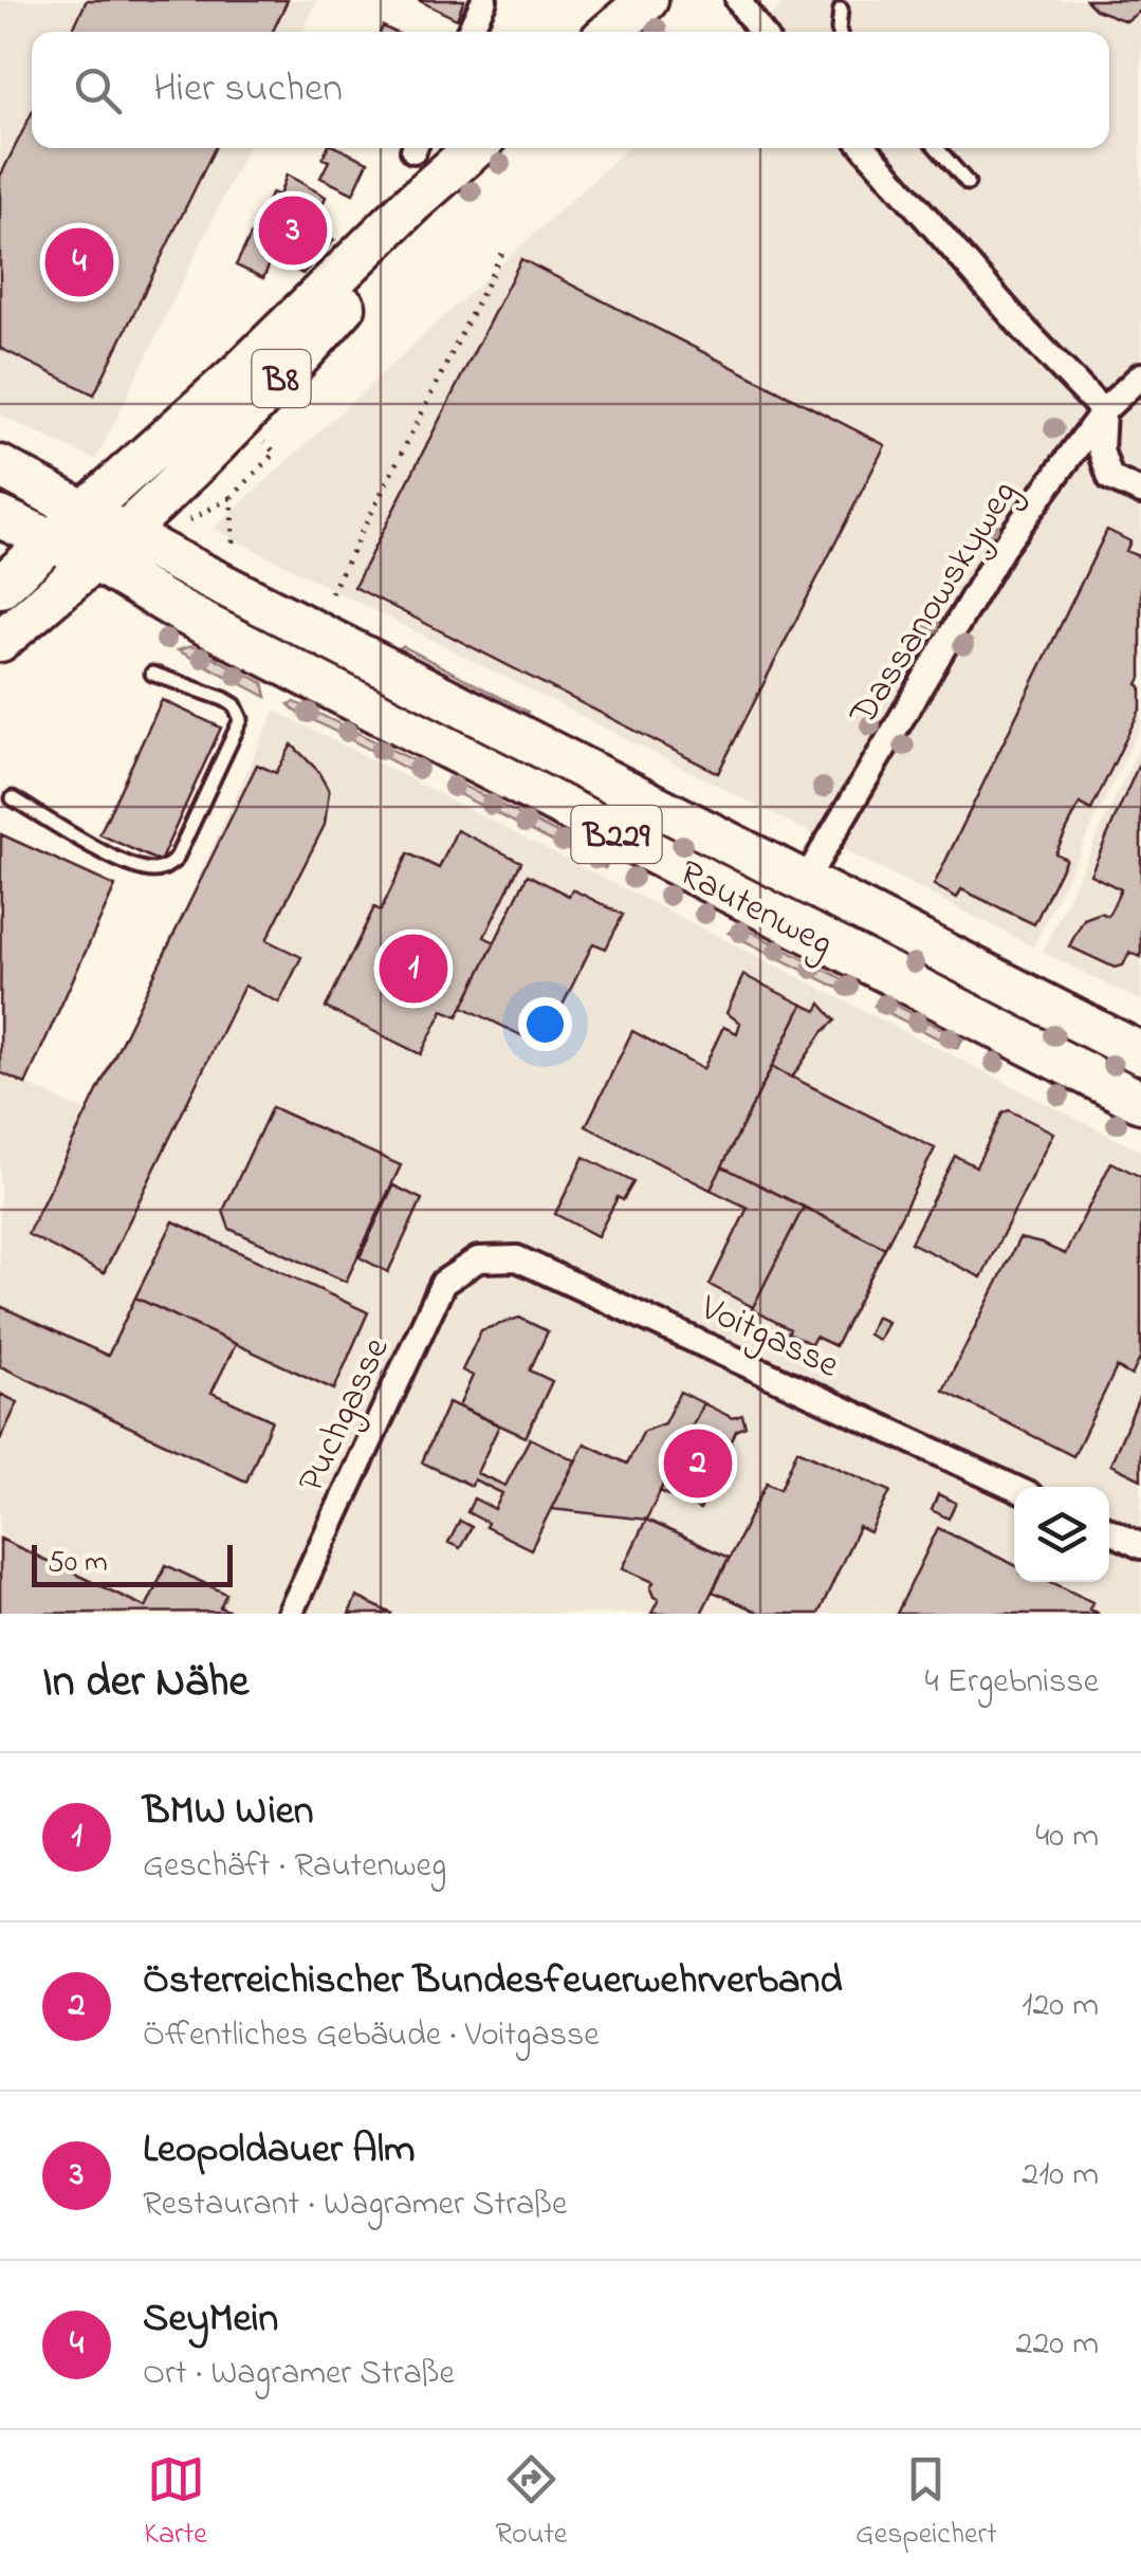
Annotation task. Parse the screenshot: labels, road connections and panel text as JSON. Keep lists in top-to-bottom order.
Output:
{
  "streets": {
    "main road": ["B8", "B229", "Rautenweg"],
    "street": ["Dassanowskyweg", "Voitgasse", "Puchgasse"]
  },
  "crossings": [
    ["B8", "B229"],
    ["B8", "Rautenweg"],
    ["Dassanowskyweg", "Rautenweg"],
    ["B229", "Rautenweg"],
    ["Voitgasse", "Puchgasse"]
  ],
  "scale_bar": "50 m",
  "page": {
    "search": "Hier suchen",
    "pins": [
      "3",
      "4",
      "1",
      "2"
    ],
    "scale": "50 m",
    "heading": ["In der Nähe", "4 Ergebnisse"],
    "list": [
      {
        "mark": "1",
        "name": "BMW Wien",
        "note": "Geschäft · Rautenweg",
        "value": "40 m"
      },
      {
        "mark": "2",
        "name": "Österreichischer Bundesfeuerwehrverband",
        "note": "Öffentliches Gebäude · Voitgasse",
        "value": "120 m"
      },
      {
        "mark": "3",
        "name": "Leopoldauer Alm",
        "note": "Restaurant · Wagramer Straße",
        "value": "210 m"
      },
      {
        "mark": "4",
        "name": "SeyMein",
        "note": "Ort · Wagramer Straße",
        "value": "220 m"
      }
    ],
    "nav": ["Karte", "Route", "Gespeichert"]
  }
}
